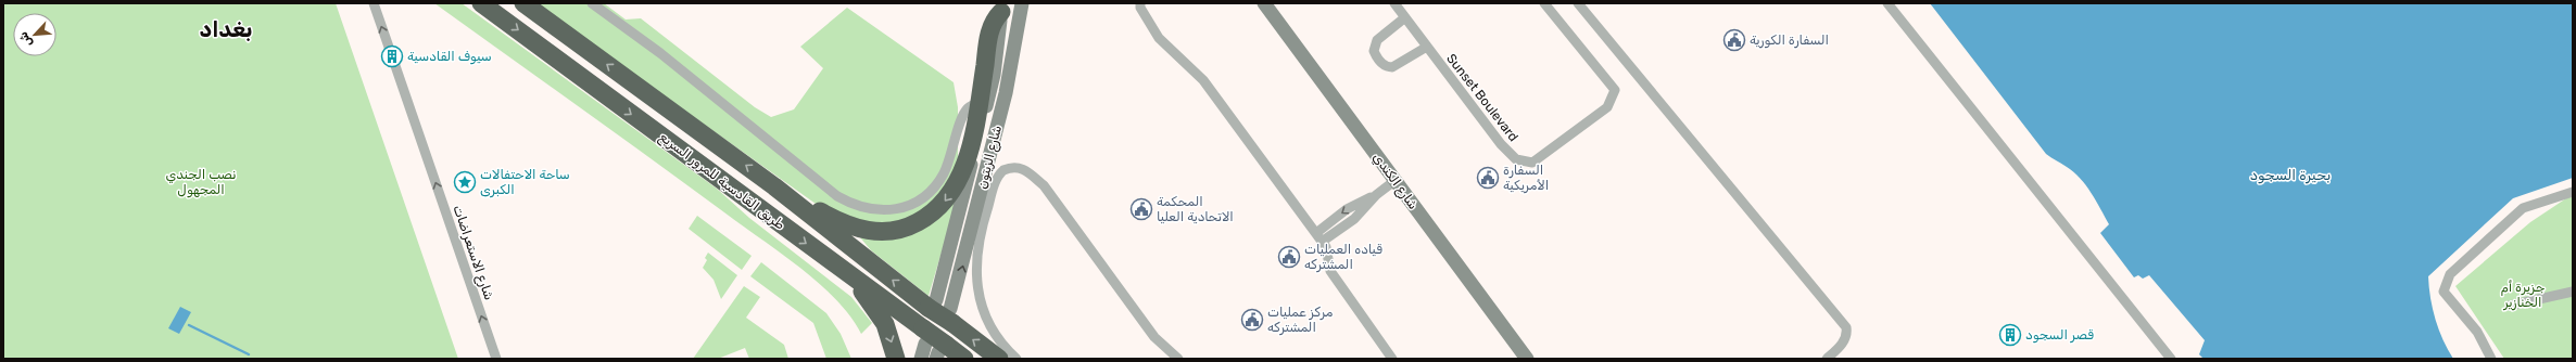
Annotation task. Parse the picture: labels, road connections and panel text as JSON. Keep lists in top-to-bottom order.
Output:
{
  "streets": {
    "highway": ["طريق القادسية للمرور السريع"],
    "main road": ["شارع الزيتون", "شارع الكندي"],
    "street": ["Sunset Boulevard", "شارع الاستعراضات"]
  },
  "crossings": [
    ["شارع الزيتون", "طريق القادسية للمرور السريع"]
  ],
  "one_way": ["شارع الاستعراضات"],
  "districts": ["بغداد"],
  "water": ["بحيرة السجود"],
  "parks": ["نصب الجندي المجهول", "جزيرة أم الخنازير"],
  "places": {
    "public building": [
      "السفارة الكورية",
      "السفارة الأمريكية",
      "المحكمة الاتحادية العليا",
      "قياده العمليات المشتركه",
      "مركز عمليات المشتركه"
    ],
    "building": ["سيوف القادسية", "قصر السجود"],
    "place": ["ساحة الاحتفالات الكبرى"]
  },
  "north": "bottom left"
}
